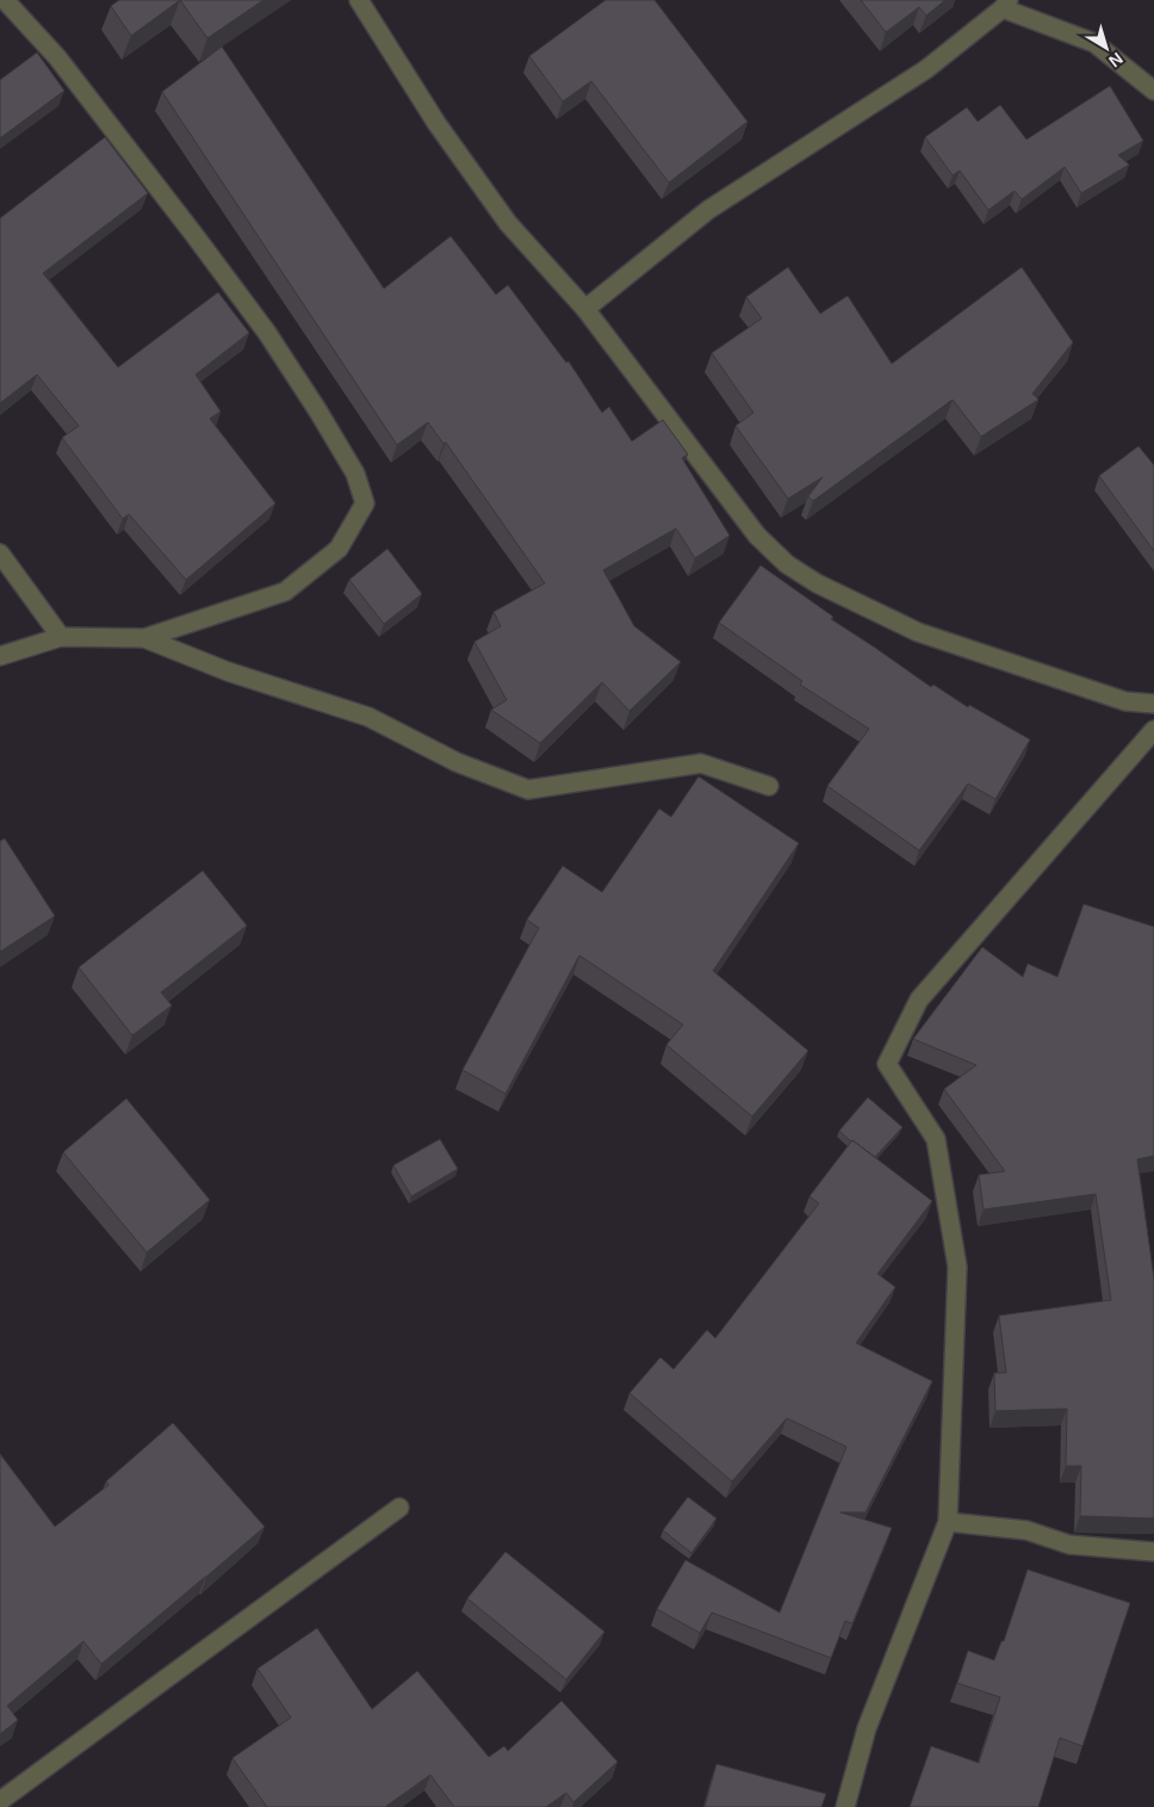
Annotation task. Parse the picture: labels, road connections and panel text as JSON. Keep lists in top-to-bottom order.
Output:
{
  "north": "bottom right"
}
